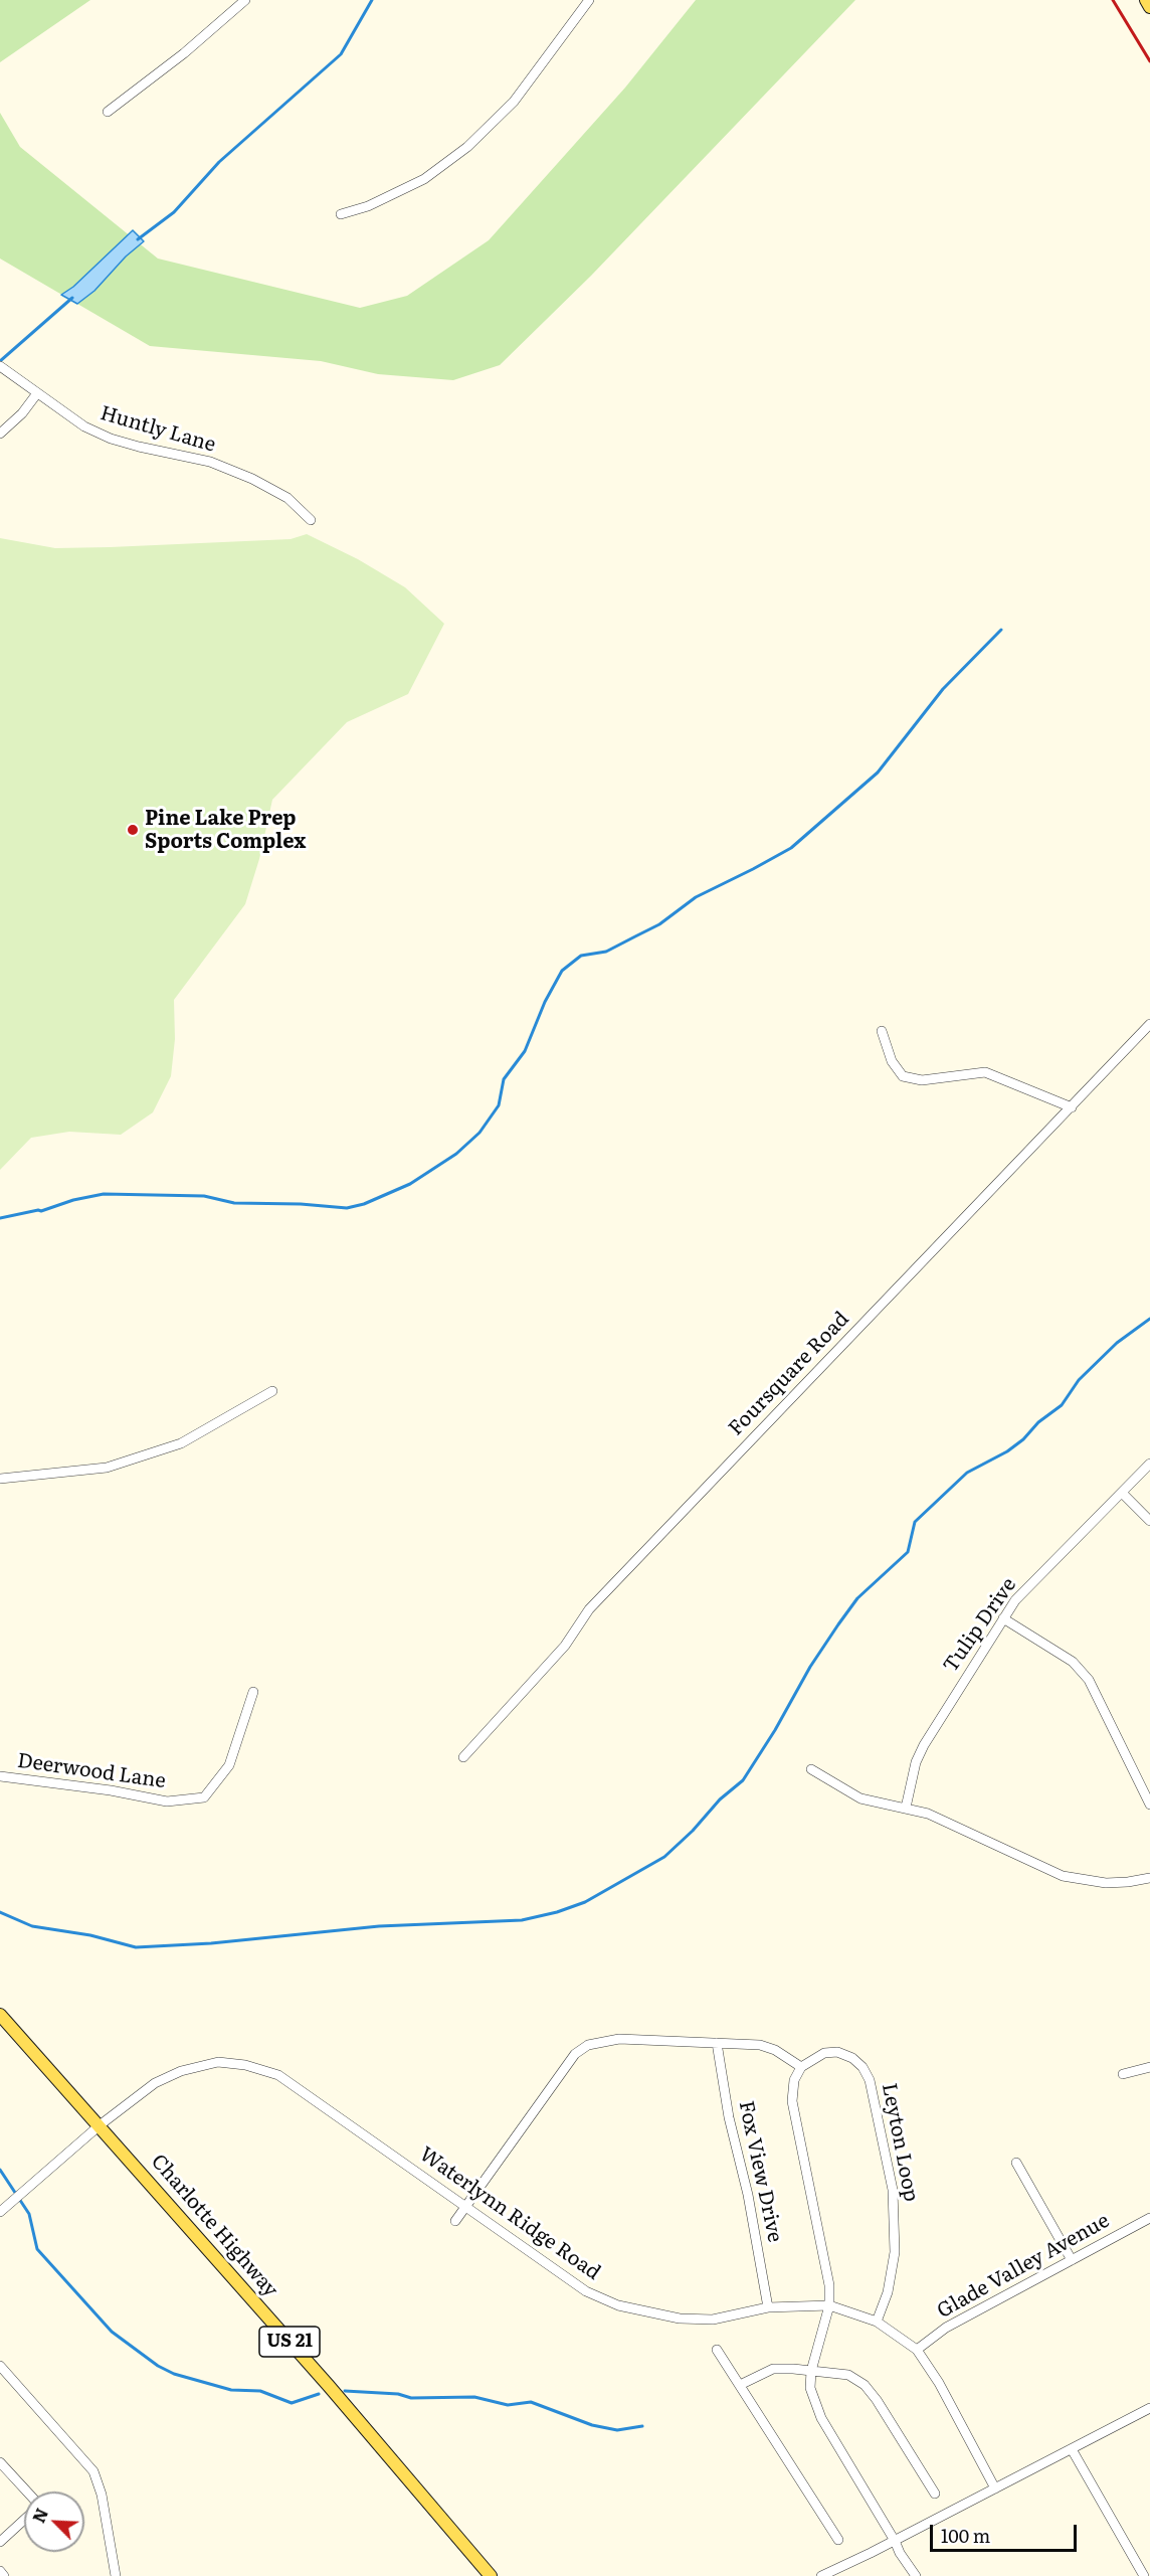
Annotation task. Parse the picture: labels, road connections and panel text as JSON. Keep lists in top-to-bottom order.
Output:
{
  "streets": {
    "main road": ["Charlotte Highway", "US 21"],
    "street": [
      "Huntly Lane",
      "Foursquare Road",
      "Tulip Drive",
      "Deerwood Lane",
      "Leyton Loop",
      "Fox View Drive",
      "Waterlynn Ridge Road",
      "Glade Valley Avenue"
    ]
  },
  "crossings": [
    ["Leyton Loop", "Waterlynn Ridge Road"],
    ["Fox View Drive", "Waterlynn Ridge Road"],
    ["Waterlynn Ridge Road", "Charlotte Highway"],
    ["Waterlynn Ridge Road", "Glade Valley Avenue"]
  ],
  "places": ["Pine Lake Prep Sports Complex"],
  "scale_bar": "100 m",
  "north": "top left"
}
